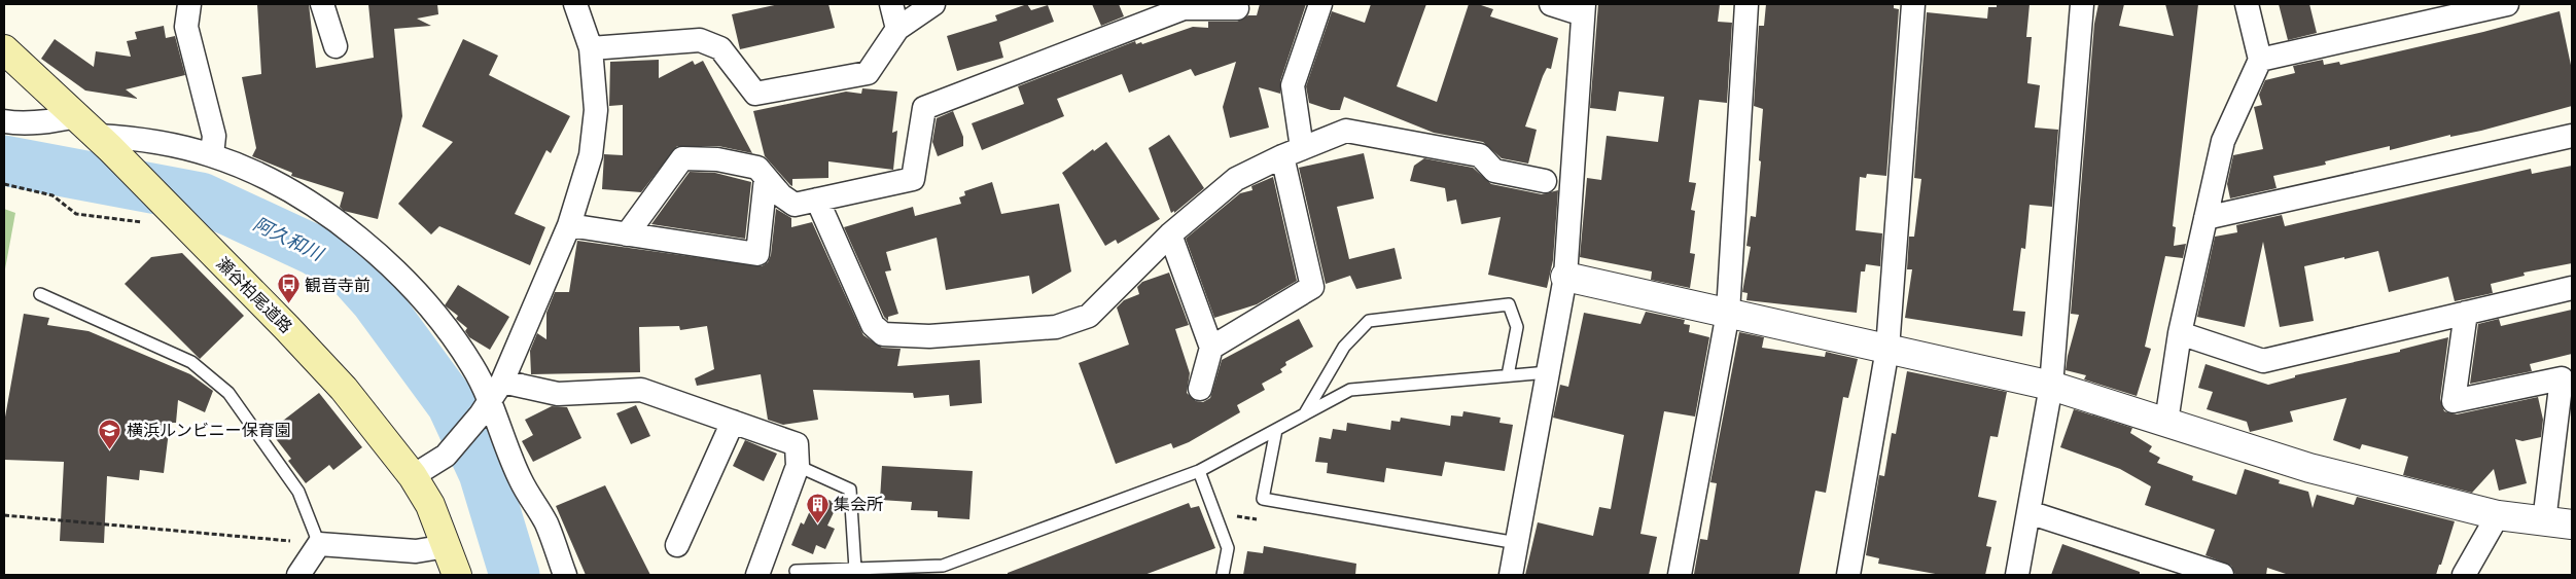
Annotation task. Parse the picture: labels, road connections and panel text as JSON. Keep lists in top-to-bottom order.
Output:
{
  "streets": {
    "main road": ["瀬谷柏尾道路"]
  },
  "water": ["阿久和川"],
  "places": {
    "bus stop": ["観音寺前"],
    "school or university": ["横浜ルンビニー保育園"],
    "building": ["集会所"]
  }
}
